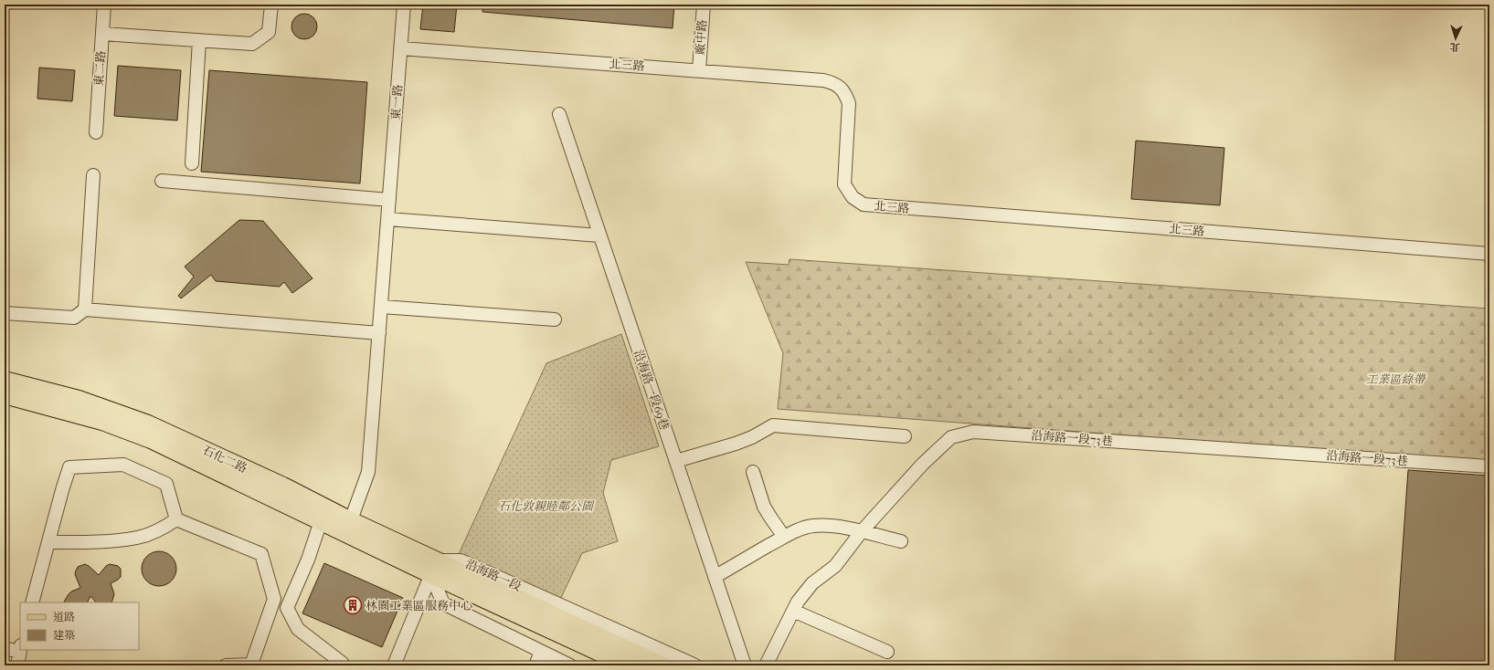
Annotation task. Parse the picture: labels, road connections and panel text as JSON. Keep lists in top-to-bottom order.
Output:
{
  "streets": {
    "main road": ["石化二路", "沿海路一段"],
    "street": [
      "廠中路",
      "北三路",
      "東二路",
      "東一路",
      "沿海路一段69巷",
      "沿海路一段73巷"
    ]
  },
  "crossings": [
    ["廠中路", "北三路"],
    ["北三路", "東一路"],
    ["東一路", "石化二路"],
    ["石化二路", "沿海路一段"]
  ],
  "parks": ["工業區綠帶", "石化敦親睦鄰公園"],
  "places": {
    "building": ["林園工業區服務中心"]
  },
  "legend": ["道路", "建築"],
  "north": "bottom"
}
